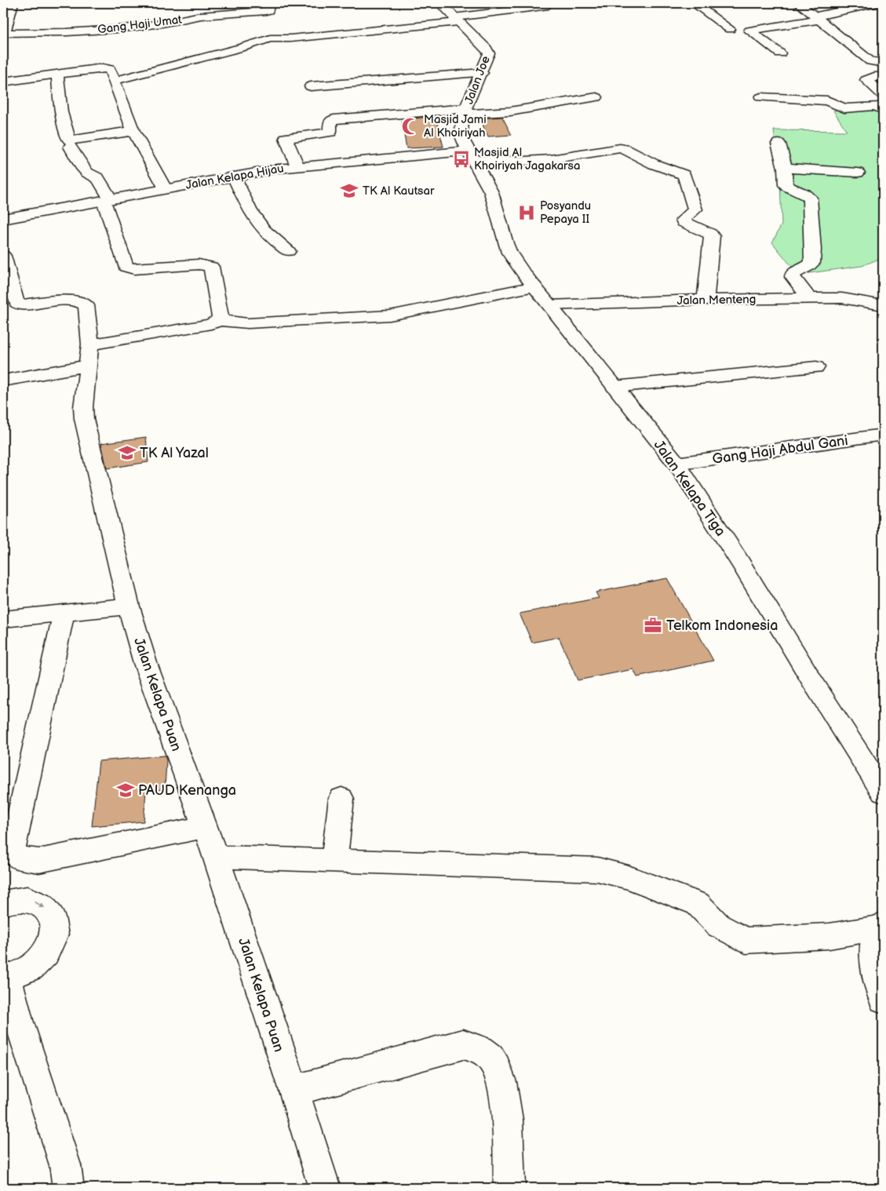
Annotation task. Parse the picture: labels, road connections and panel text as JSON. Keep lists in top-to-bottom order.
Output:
{
  "streets": {
    "street": [
      "Gang Haji Umat",
      "Jalan Joe",
      "Jalan Kelapa Hijau",
      "Jalan Menteng",
      "Gang Haji Abdul Gani",
      "Jalan Kelapa Tiga",
      "Jalan Kelapa Puan"
    ]
  },
  "crossings": [
    ["Jalan Joe", "Jalan Kelapa Hijau"],
    ["Jalan Joe", "Jalan Kelapa Tiga"],
    ["Jalan Kelapa Hijau", "Jalan Menteng"],
    ["Jalan Kelapa Hijau", "Jalan Kelapa Tiga"],
    ["Jalan Menteng", "Jalan Kelapa Tiga"],
    ["Gang Haji Abdul Gani", "Jalan Kelapa Tiga"]
  ],
  "places": {
    "mosque": ["Masjid Jami Al Khoiriyah"],
    "bus stop": ["Masjid Al Khoiriyah Jagakarsa"],
    "school or university": ["TK Al Kautsar", "TK Al Yazal", "PAUD Kenanga"],
    "hospital": ["Posyandu Pepaya II"],
    "office": ["Telkom Indonesia"]
  }
}
